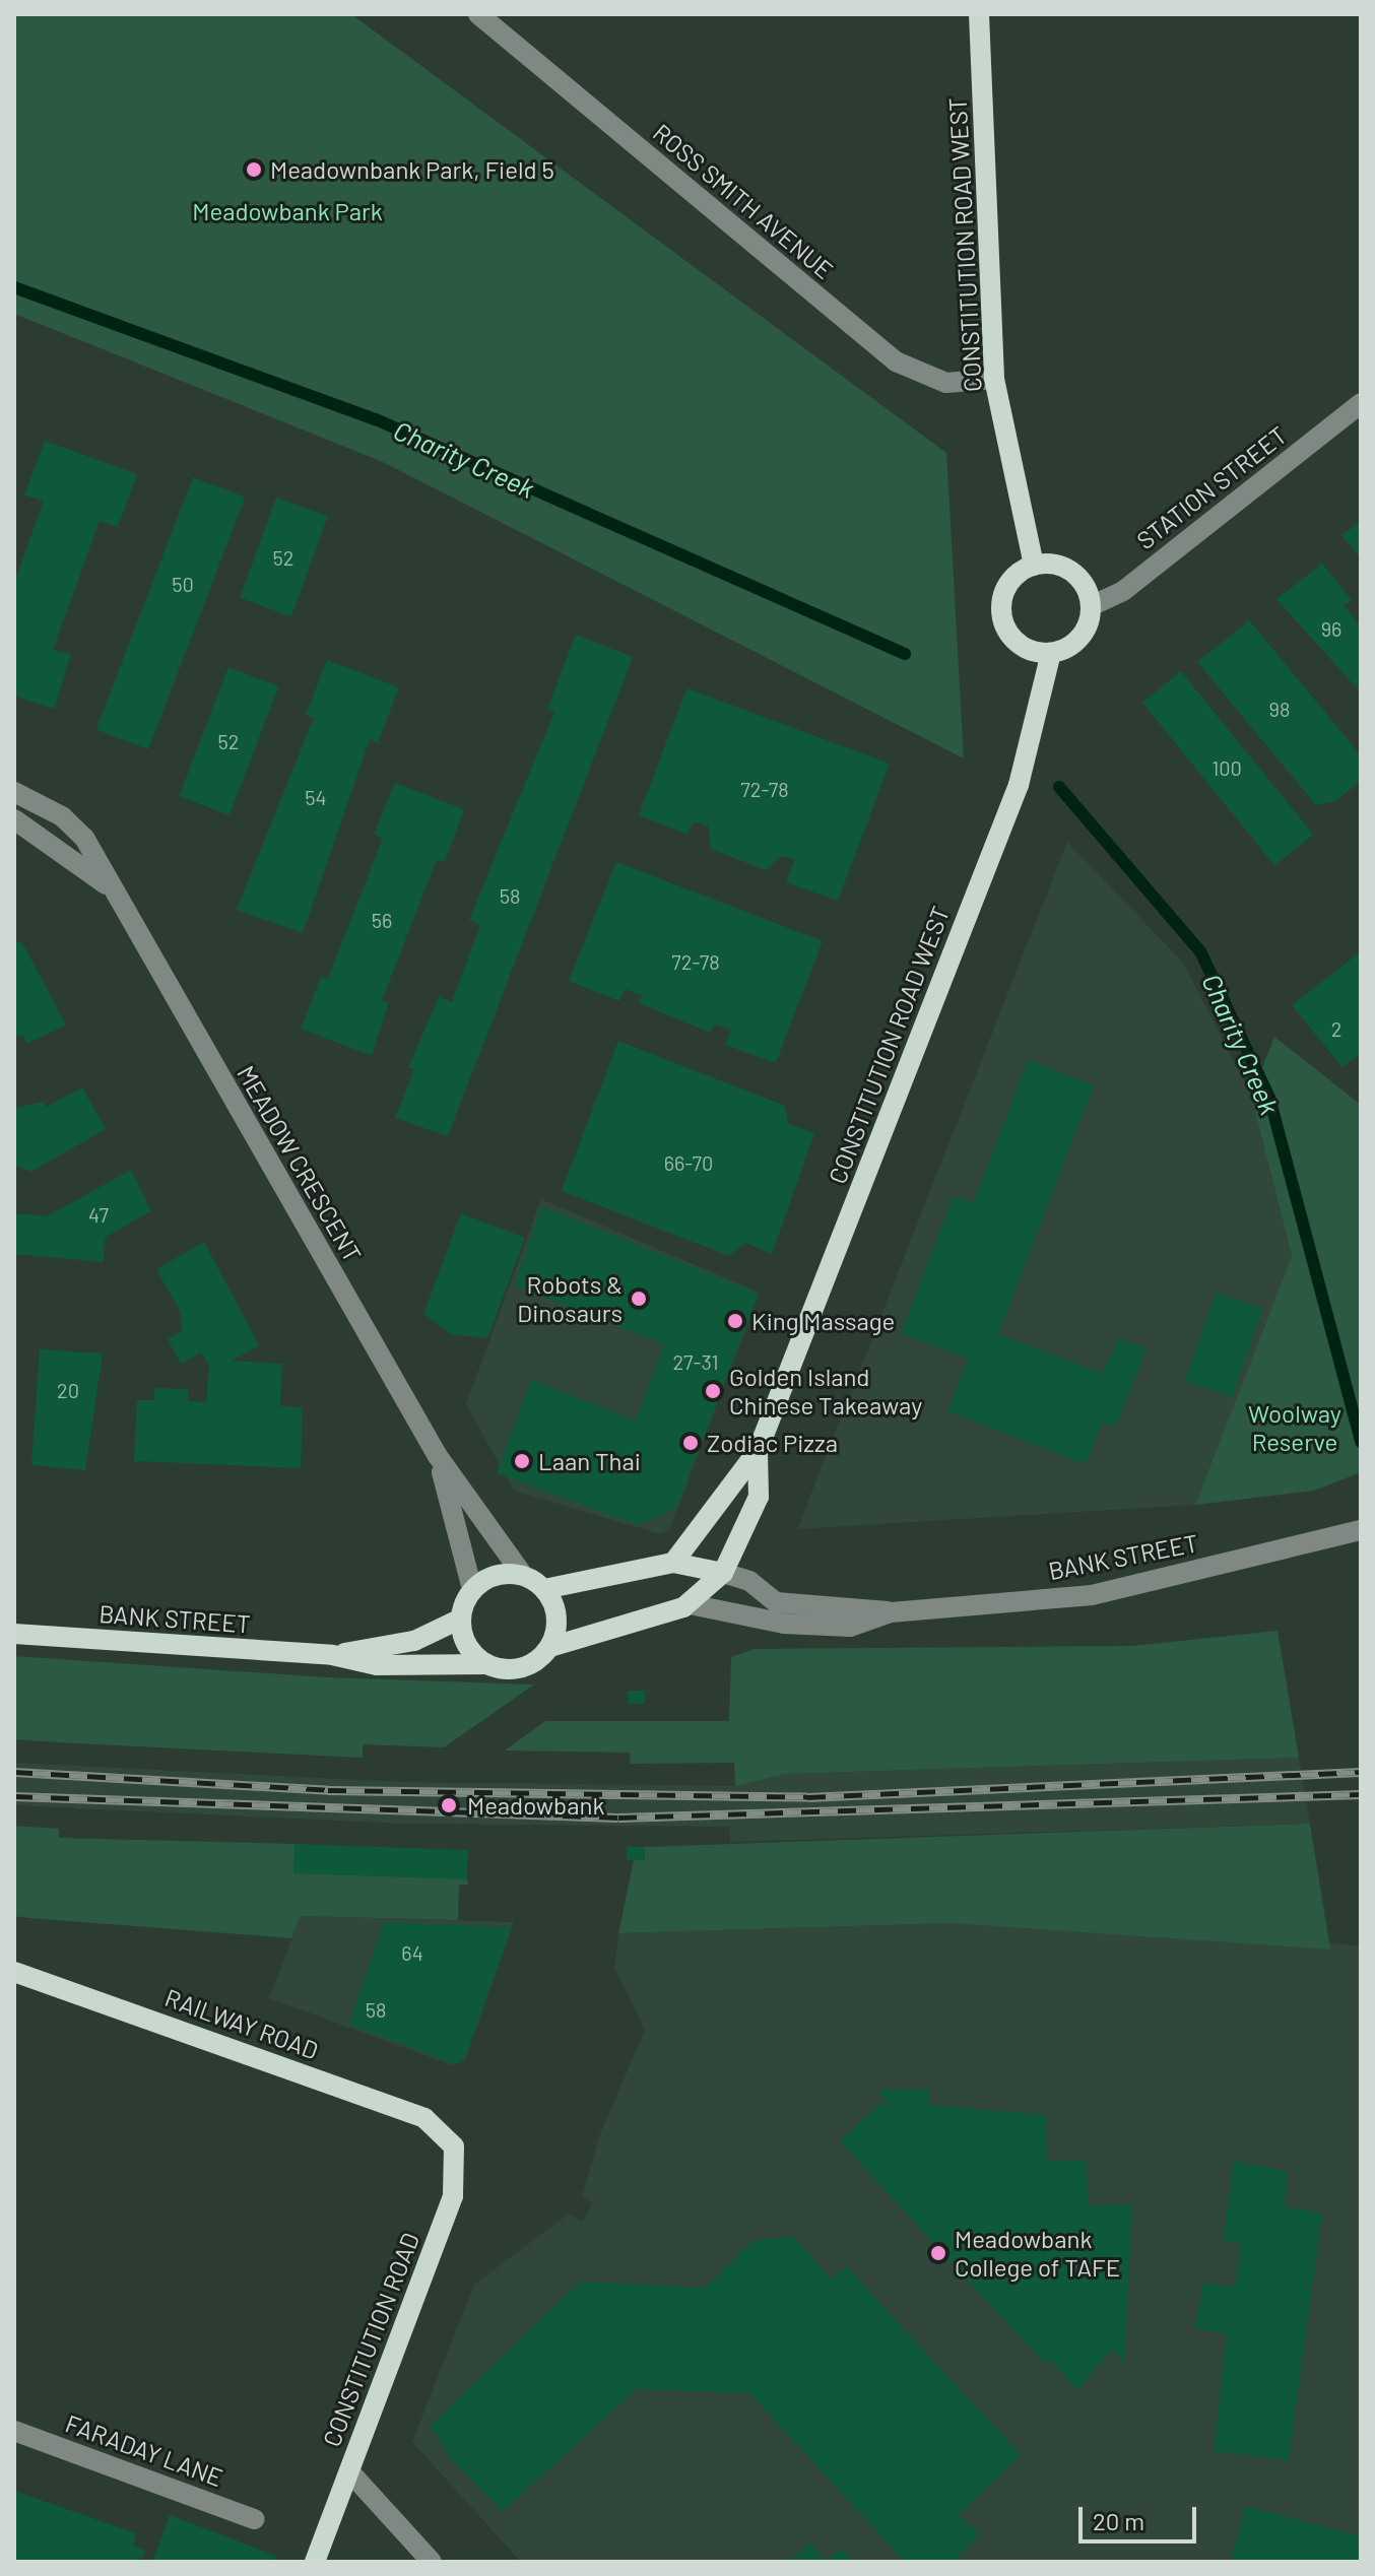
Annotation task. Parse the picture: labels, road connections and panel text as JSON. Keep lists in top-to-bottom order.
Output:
{
  "streets": {
    "main road": [
      "CONSTITUTION ROAD WEST",
      "BANK STREET",
      "RAILWAY ROAD",
      "CONSTITUTION ROAD"
    ],
    "street": [
      "ROSS SMITH AVENUE",
      "STATION STREET",
      "MEADOW CRESCENT",
      "FARADAY LANE"
    ]
  },
  "crossings": [
    ["ROSS SMITH AVENUE", "CONSTITUTION ROAD WEST"],
    ["CONSTITUTION ROAD WEST", "STATION STREET"],
    ["CONSTITUTION ROAD WEST", "BANK STREET"],
    ["MEADOW CRESCENT", "BANK STREET"],
    ["RAILWAY ROAD", "CONSTITUTION ROAD"]
  ],
  "water": ["Charity Creek"],
  "parks": ["Meadowbank Park", "Woolway Reserve"],
  "places": [
    "Meadownbank Park, Field 5",
    "Robots & Dinosaurs",
    "King Massage",
    "Golden Island Chinese Takeaway",
    "Zodiac Pizza",
    "Laan Thai",
    "Meadowbank",
    "Meadowbank College of TAFE"
  ],
  "house_numbers": [
    "52",
    "50",
    "96",
    "98",
    "52",
    "100",
    "72-78",
    "54",
    "58",
    "56",
    "72-78",
    "2",
    "66-70",
    "47",
    "27-31",
    "20",
    "64",
    "58"
  ],
  "scale_bar": "20 m"
}
